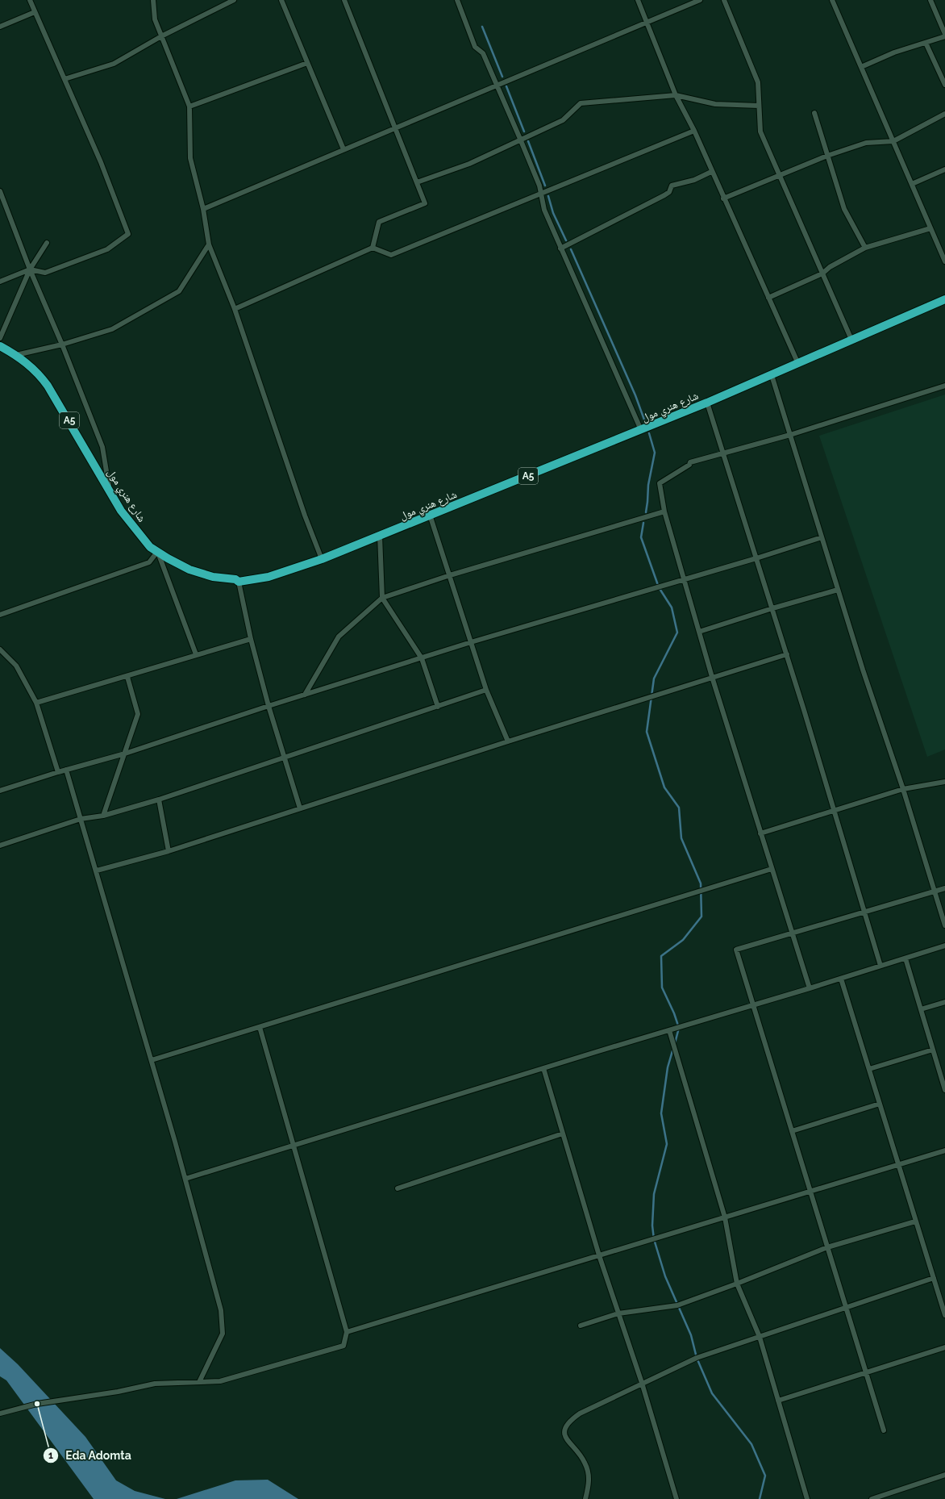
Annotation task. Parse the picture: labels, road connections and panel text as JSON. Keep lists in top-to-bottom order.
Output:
{
  "streets": {
    "highway": ["شارع هنري مول", "A5"]
  },
  "places": ["Eda Adomta"]
}
